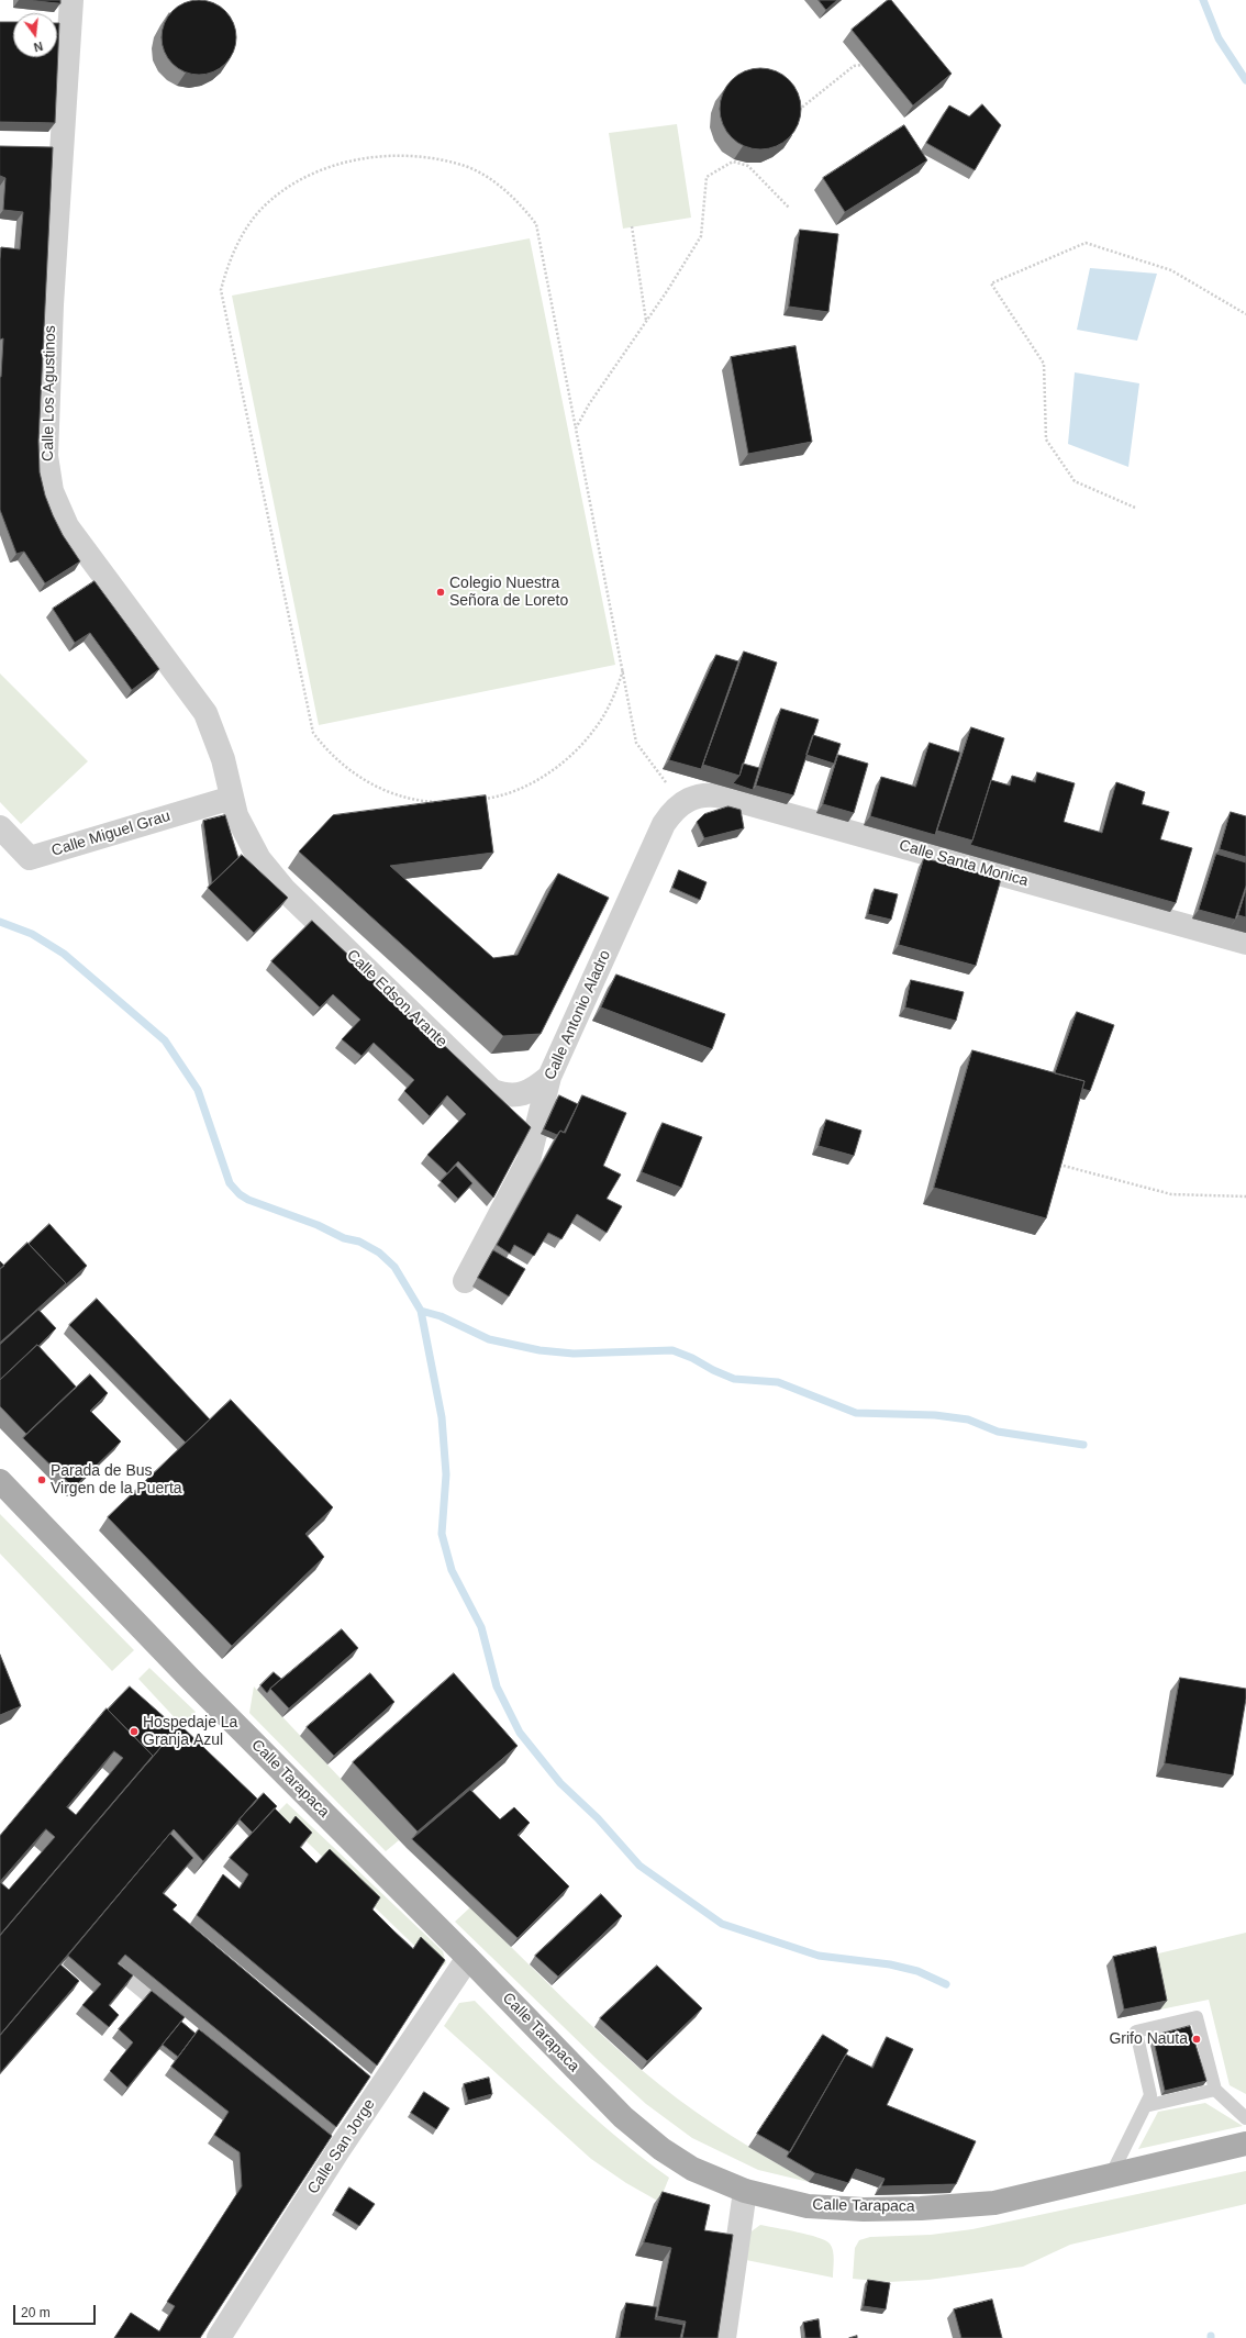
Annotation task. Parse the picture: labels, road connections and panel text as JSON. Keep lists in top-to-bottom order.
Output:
{
  "streets": {
    "main road": ["Calle Tarapaca"],
    "street": [
      "Calle Los Agustinos",
      "Calle Miguel Grau",
      "Calle Santa Monica",
      "Calle Edson Arante",
      "Calle Antonio Aladro",
      "Calle San Jorge"
    ]
  },
  "crossings": [
    ["Calle Los Agustinos", "Calle Miguel Grau"],
    ["Calle Los Agustinos", "Calle Edson Arante"],
    ["Calle Santa Monica", "Calle Antonio Aladro"],
    ["Calle Edson Arante", "Calle Antonio Aladro"],
    ["Calle Tarapaca", "Calle San Jorge"]
  ],
  "places": [
    "Colegio Nuestra Señora de Loreto",
    "Parada de Bus Virgen de la Puerta",
    "Hospedaje La Granja Azul",
    "Grifo Nauta"
  ],
  "scale_bar": "20 m",
  "north": "bottom"
}
